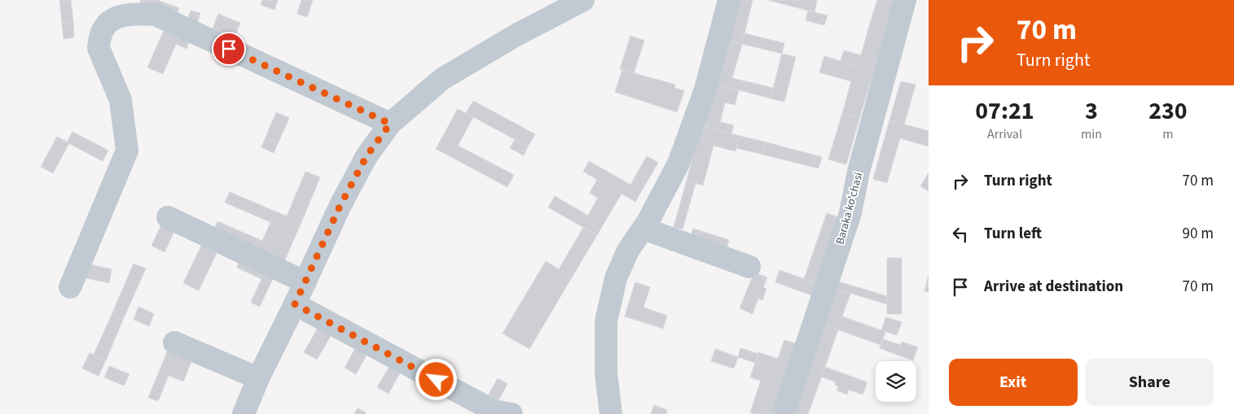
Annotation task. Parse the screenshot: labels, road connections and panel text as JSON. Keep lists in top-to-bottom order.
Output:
{
  "streets": {
    "street": ["Baraka koʻchasi"]
  },
  "page": {
    "turn": ["70 m", "Turn right"],
    "eta": [
      "07:21",
      "Arrival",
      "3",
      "min",
      "230",
      "m"
    ],
    "list": [
      {
        "name": "Turn right",
        "value": "70 m"
      },
      {
        "name": "Turn left",
        "value": "90 m"
      },
      {
        "name": "Arrive at destination",
        "value": "70 m"
      }
    ],
    "buttons": ["Exit", "Share"]
  }
}
